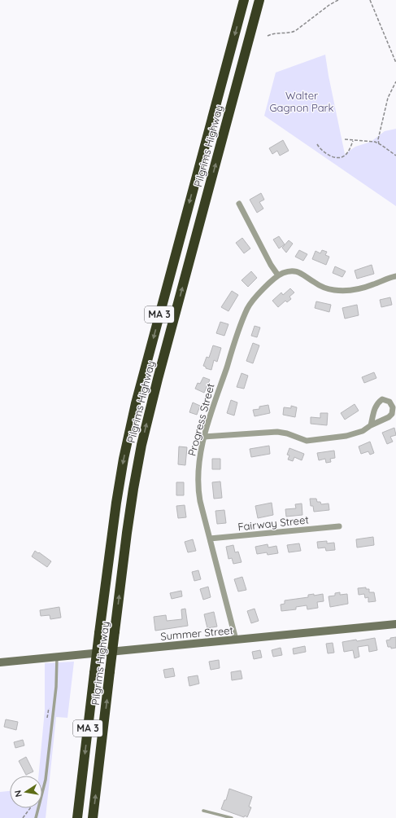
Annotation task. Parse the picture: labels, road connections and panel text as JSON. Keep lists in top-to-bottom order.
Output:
{
  "streets": {
    "highway": ["Pilgrims Highway", "MA 3"],
    "street": ["Progress Street", "Fairway Street", "Summer Street"]
  },
  "crossings": [
    ["Progress Street", "Fairway Street"],
    ["Progress Street", "Summer Street"]
  ],
  "parks": ["Walter Gagnon Park"],
  "north": "left"
}
